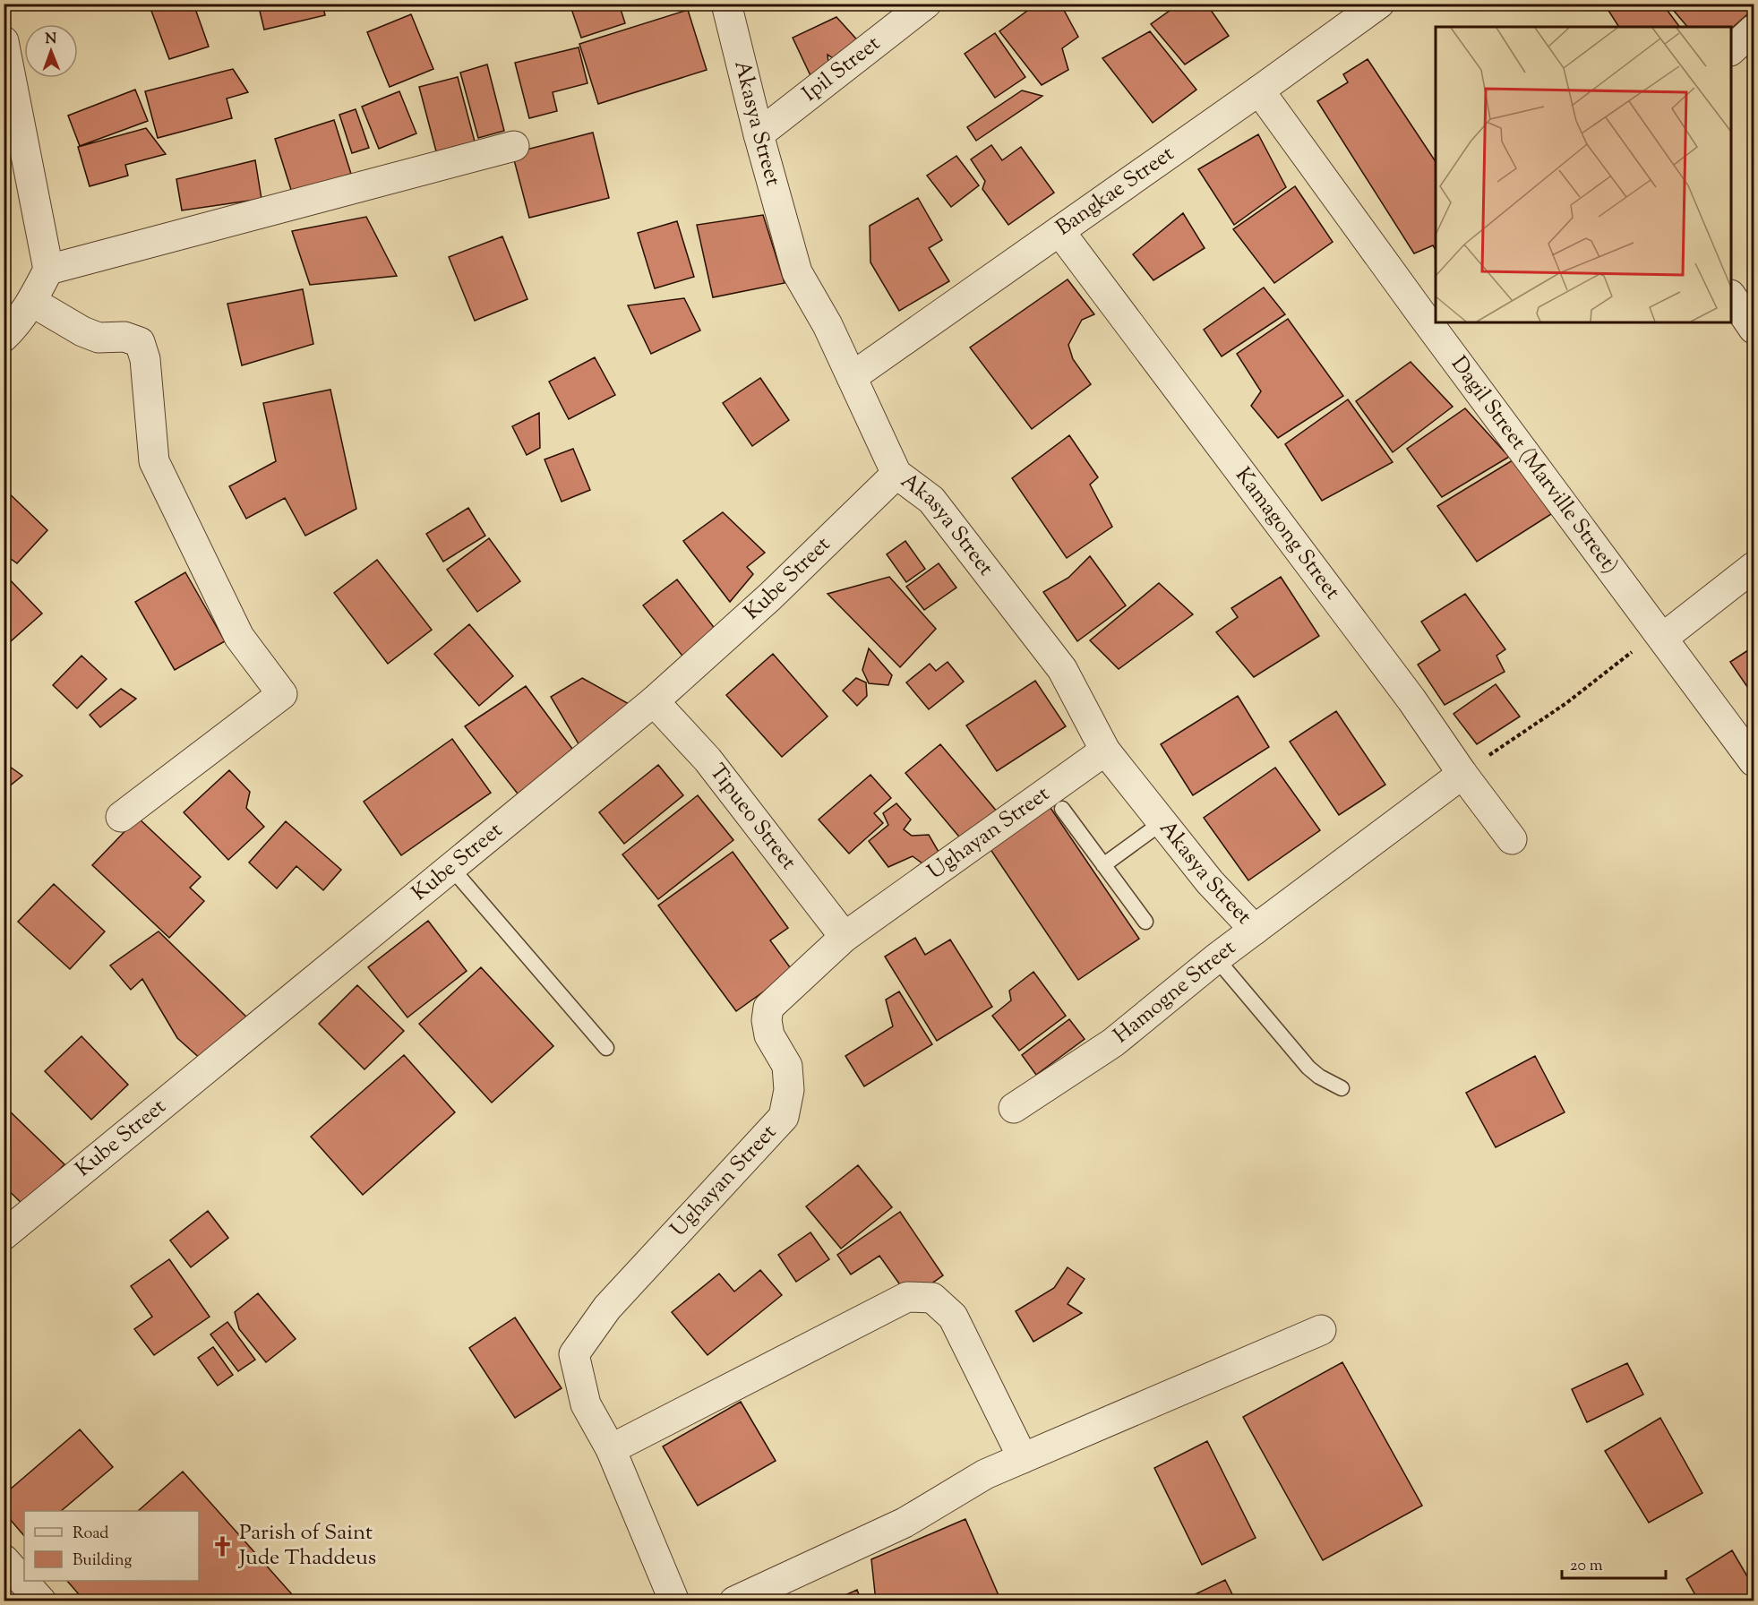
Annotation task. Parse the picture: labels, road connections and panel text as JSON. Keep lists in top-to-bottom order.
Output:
{
  "streets": {
    "street": [
      "Ipil Street",
      "Akasya Street",
      "Bangkae Street",
      "Dagil Street (Marville Street)",
      "Kamagong Street",
      "Kube Street",
      "Tipueo Street",
      "Ughayan Street",
      "Hamogne Street"
    ]
  },
  "crossings": [
    ["Ipil Street", "Akasya Street"],
    ["Akasya Street", "Bangkae Street"],
    ["Akasya Street", "Kube Street"],
    ["Akasya Street", "Ughayan Street"],
    ["Akasya Street", "Hamogne Street"],
    ["Bangkae Street", "Dagil Street (Marville Street)"],
    ["Bangkae Street", "Kamagong Street"],
    ["Kamagong Street", "Hamogne Street"],
    ["Kube Street", "Tipueo Street"],
    ["Tipueo Street", "Ughayan Street"]
  ],
  "places": {
    "church": ["Parish of Saint Jude Thaddeus"]
  },
  "legend": ["Road", "Building"],
  "scale_bar": "20 m",
  "north": "top"
}
